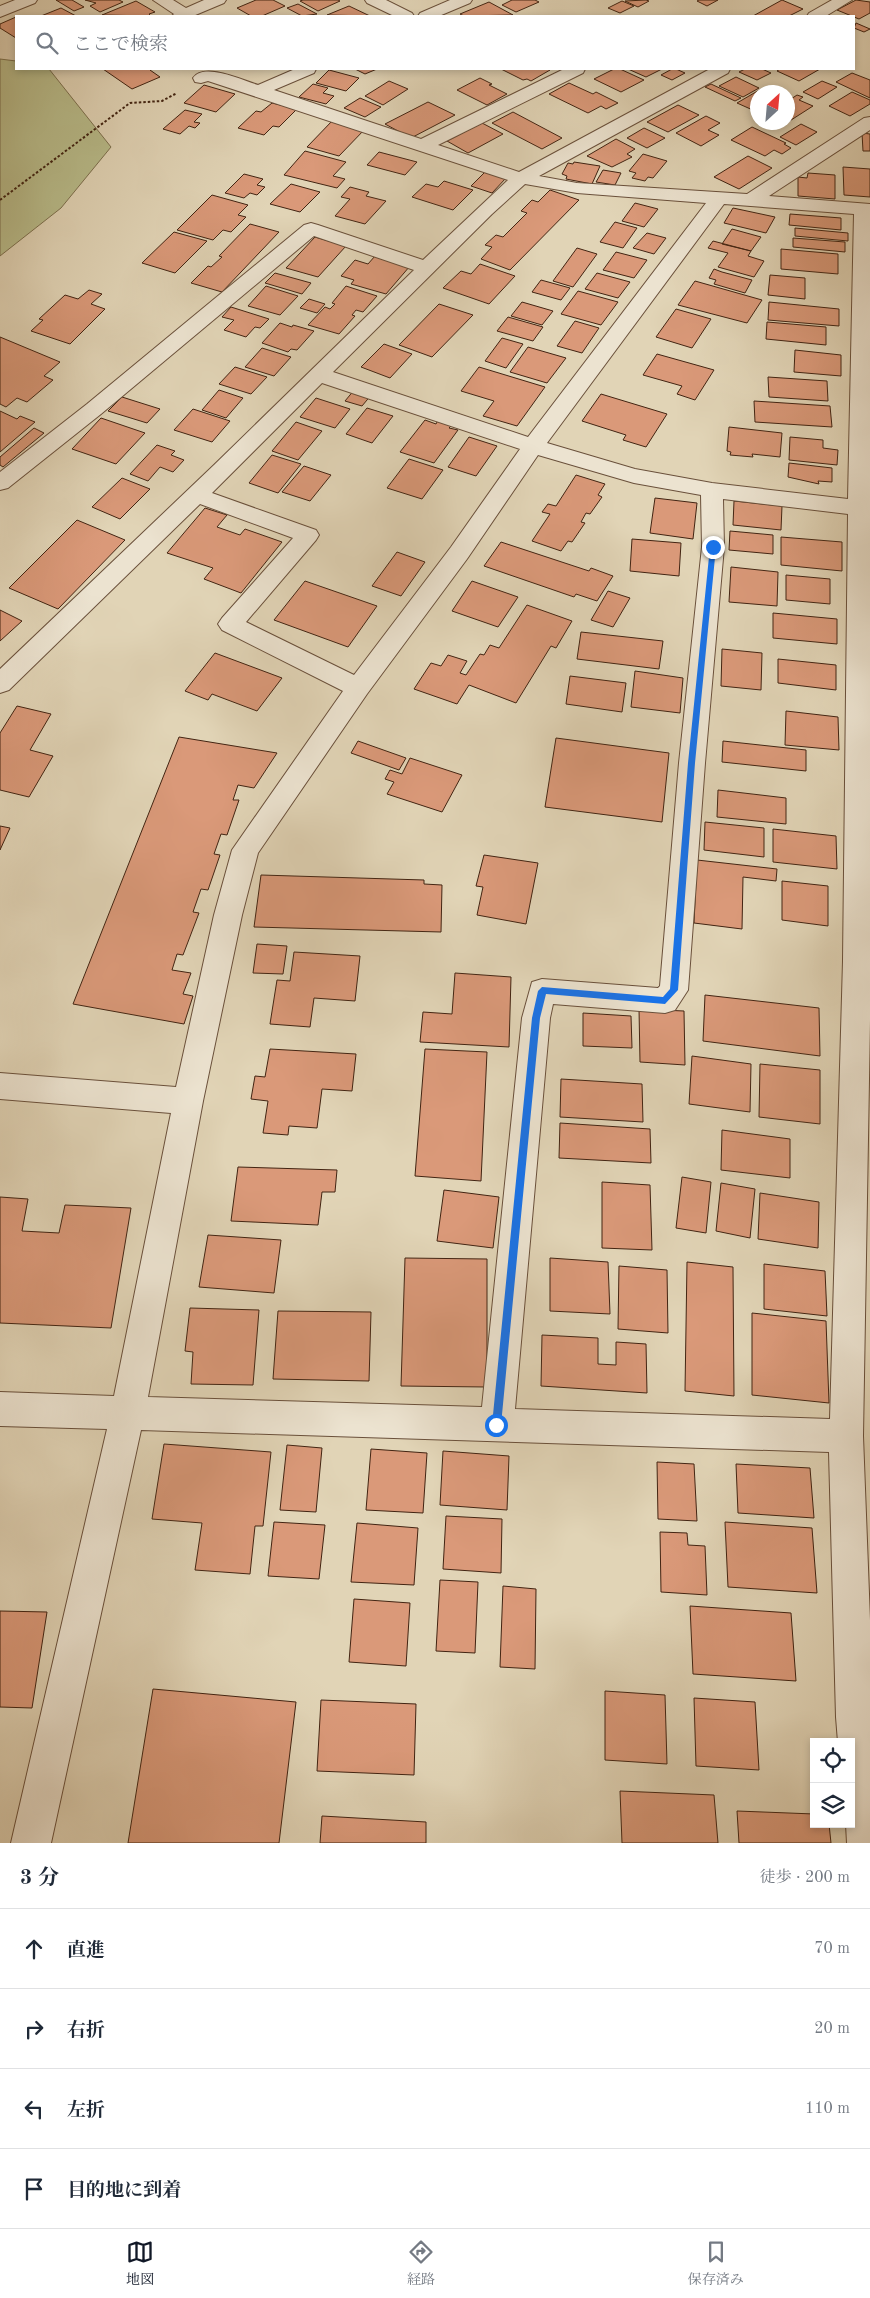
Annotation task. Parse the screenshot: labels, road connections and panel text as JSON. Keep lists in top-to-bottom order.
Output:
{
  "north": "top right",
  "page": {
    "search": "ここで検索",
    "heading": ["3 分", "徒歩 · 200 m"],
    "list": [
      ["直進", "70 m"],
      ["右折", "20 m"],
      ["左折", "110 m"],
      "目的地に到着"
    ],
    "nav": ["地図", "経路", "保存済み"]
  }
}
